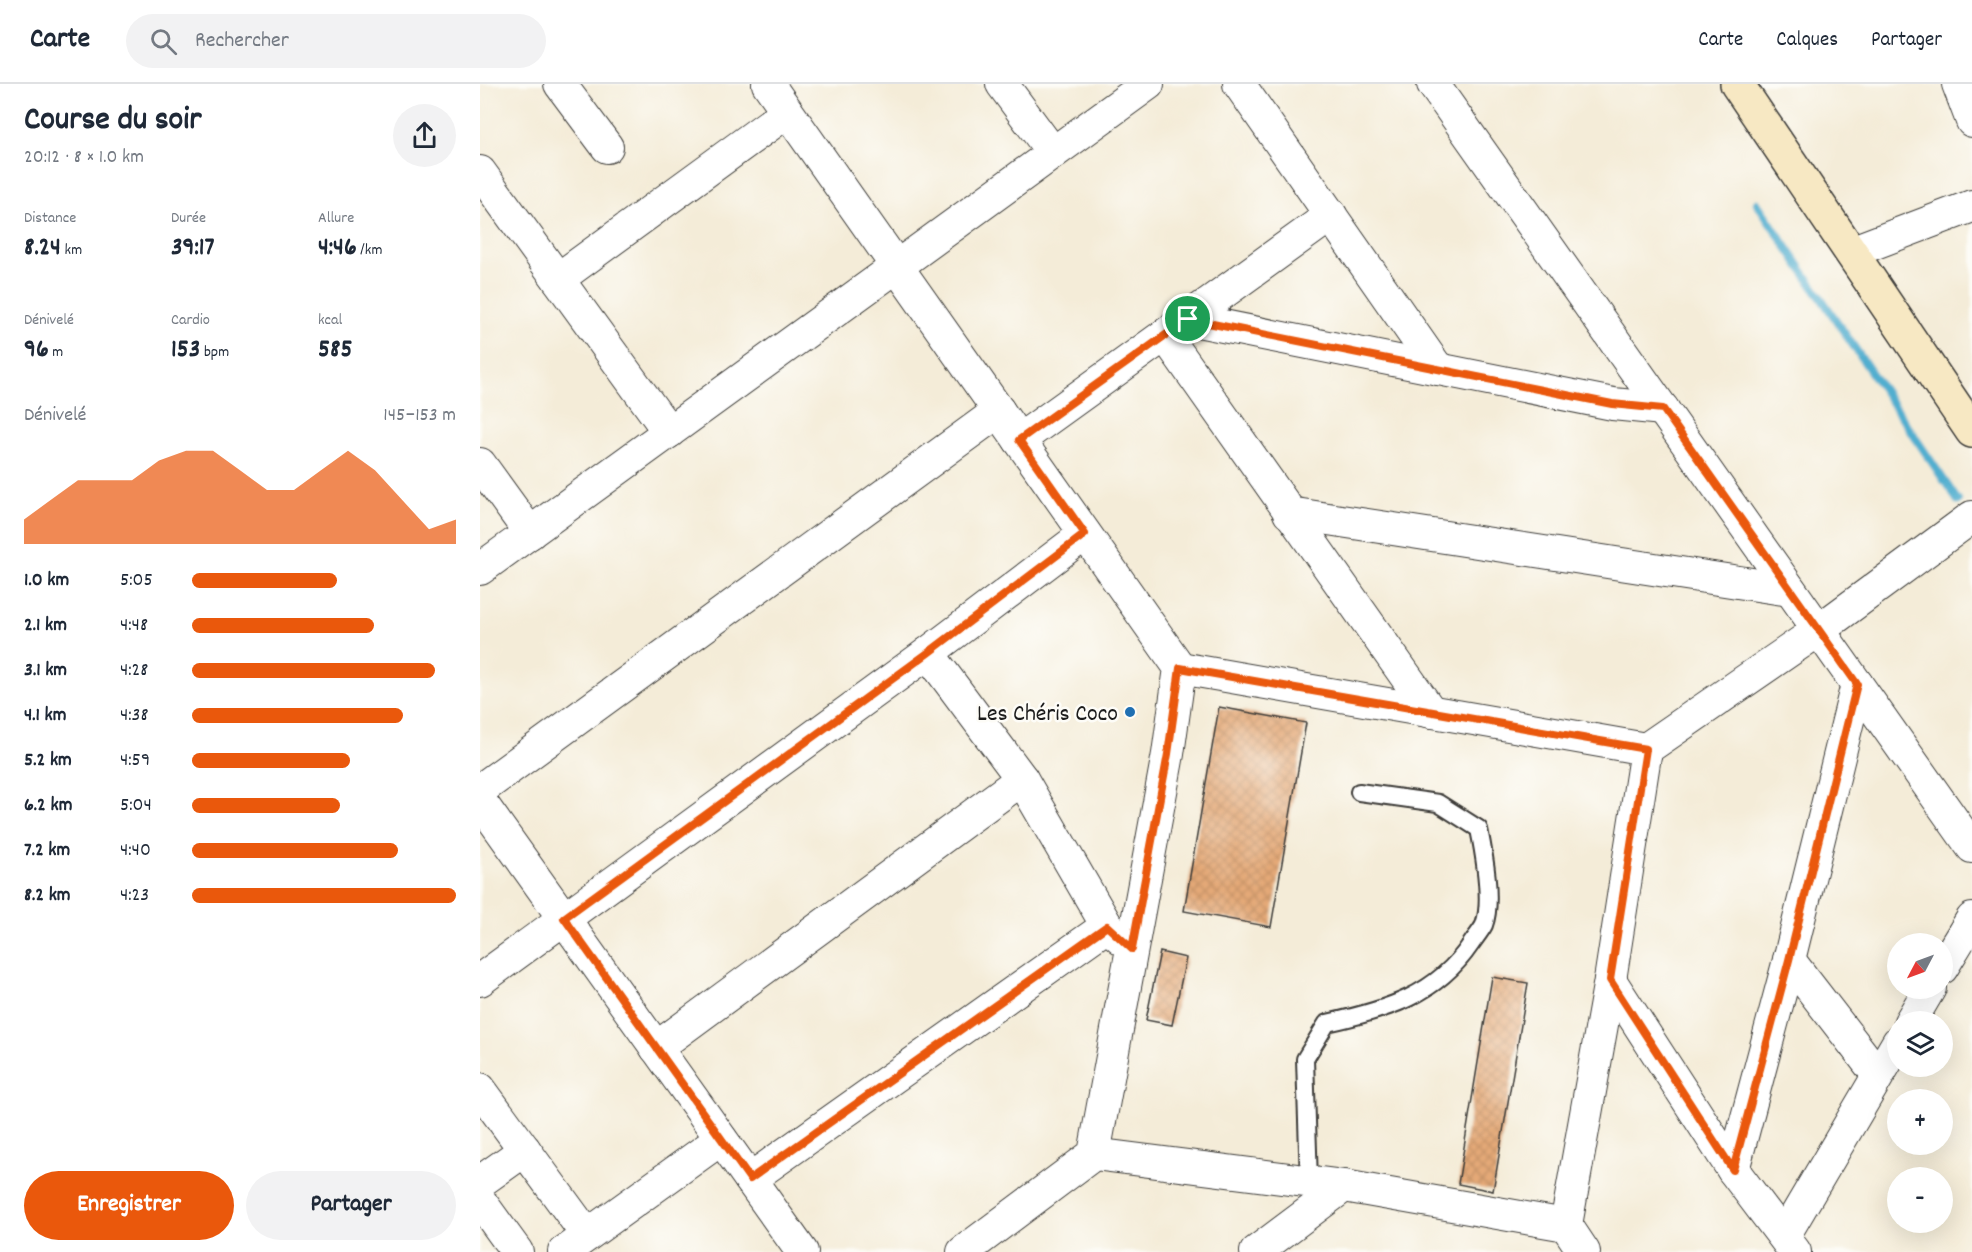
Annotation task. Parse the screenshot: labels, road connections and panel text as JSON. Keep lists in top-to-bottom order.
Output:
{
  "places": ["Les Chéris Coco"],
  "north": "bottom left",
  "page": {
    "header": "Carte",
    "search": "Rechercher",
    "nav": ["Carte", "Calques", "Partager"],
    "heading": ["Course du soir", "20:12 · 8 × 1.0 km"],
    "stats": [
      ["Distance", "8.24 km"],
      ["Durée", "39:17"],
      ["Allure", "4:46 /km"],
      ["Dénivelé", "96 m"],
      ["Cardio", "153 bpm"],
      ["kcal", "585"]
    ],
    "chart": ["Dénivelé", "145–153 m"],
    "list": [
      {
        "name": "1.0 km",
        "note": "5:05"
      },
      {
        "name": "2.1 km",
        "note": "4:48"
      },
      {
        "name": "3.1 km",
        "note": "4:28"
      },
      {
        "name": "4.1 km",
        "note": "4:38"
      },
      {
        "name": "5.2 km",
        "note": "4:59"
      },
      {
        "name": "6.2 km",
        "note": "5:04"
      },
      {
        "name": "7.2 km",
        "note": "4:40"
      },
      {
        "name": "8.2 km",
        "note": "4:23"
      }
    ],
    "map_buttons": ["+", "−"],
    "buttons": ["Enregistrer", "Partager"]
  }
}
